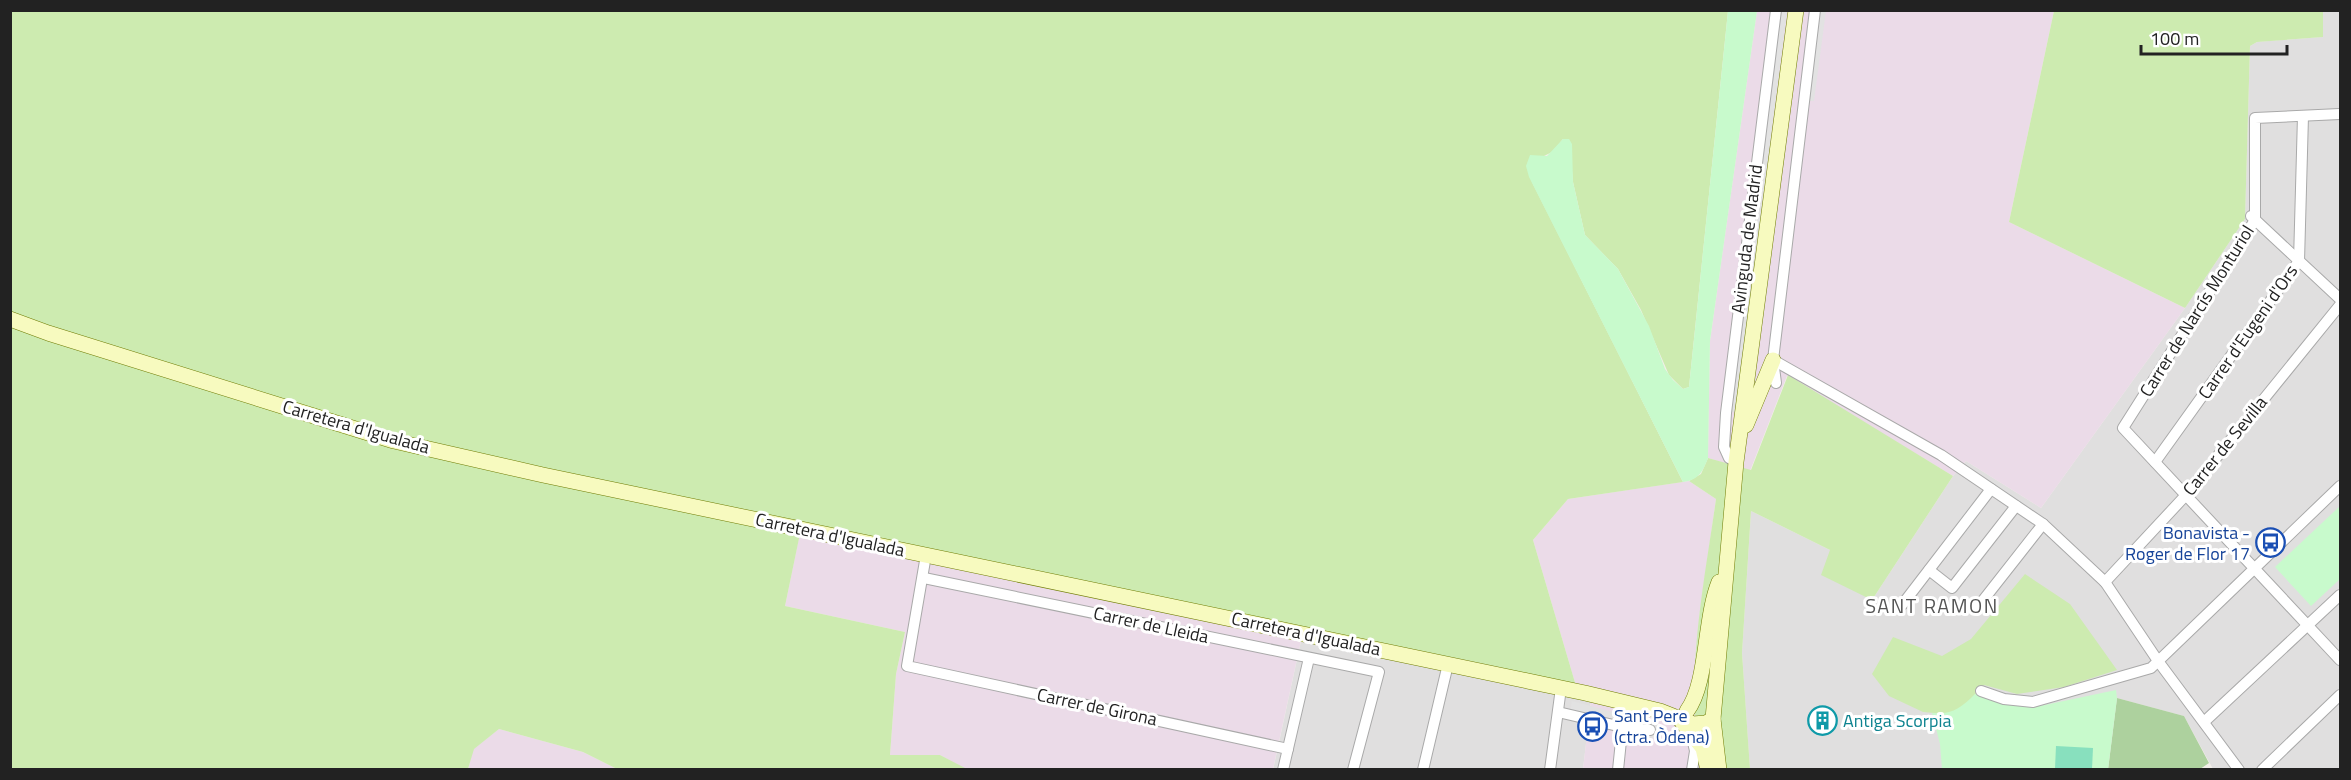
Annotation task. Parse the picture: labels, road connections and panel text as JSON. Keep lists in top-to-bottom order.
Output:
{
  "streets": {
    "street": [
      "Avinguda de Madrid",
      "Carrer de Narcís Monturiol",
      "Carrer d'Eugeni d'Ors",
      "Carretera d'Igualada",
      "Carrer de Sevilla",
      "Carrer de Lleida",
      "Carrer de Girona"
    ]
  },
  "crossings": [
    ["Avinguda de Madrid", "Carretera d'Igualada"],
    ["Carrer de Narcís Monturiol", "Carrer d'Eugeni d'Ors"],
    ["Carrer de Lleida", "Carrer de Girona"]
  ],
  "districts": ["SANT RAMON"],
  "places": {
    "bus stop": ["Bonavista - Roger de Flor 17", "Sant Pere (ctra. Òdena)"],
    "building": ["Antiga Scorpia"]
  },
  "scale_bar": "100 m"
}
